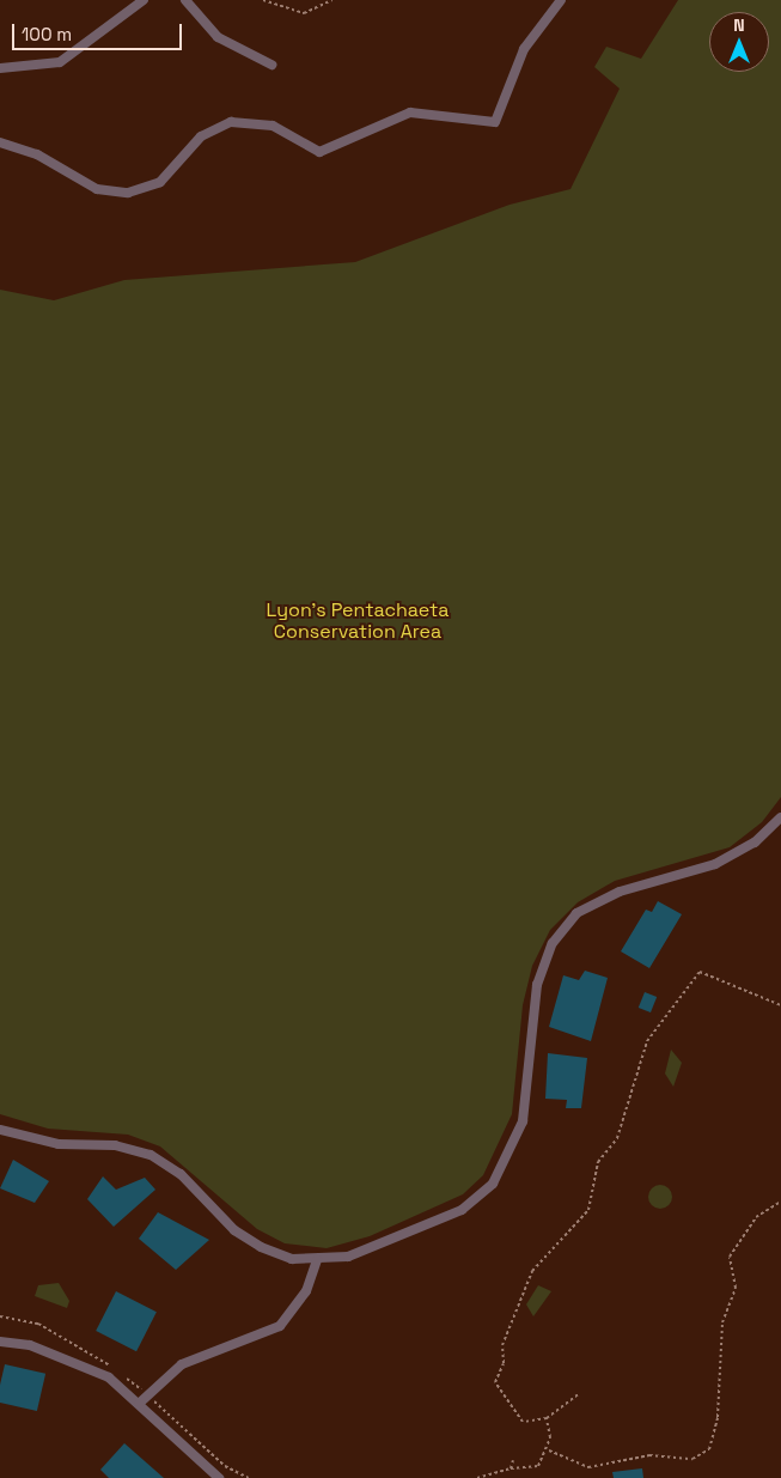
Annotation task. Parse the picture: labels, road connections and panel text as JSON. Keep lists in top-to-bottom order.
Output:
{
  "parks": ["Lyon's Pentachaeta Conservation Area"],
  "scale_bar": "100 m",
  "north": "top"
}
